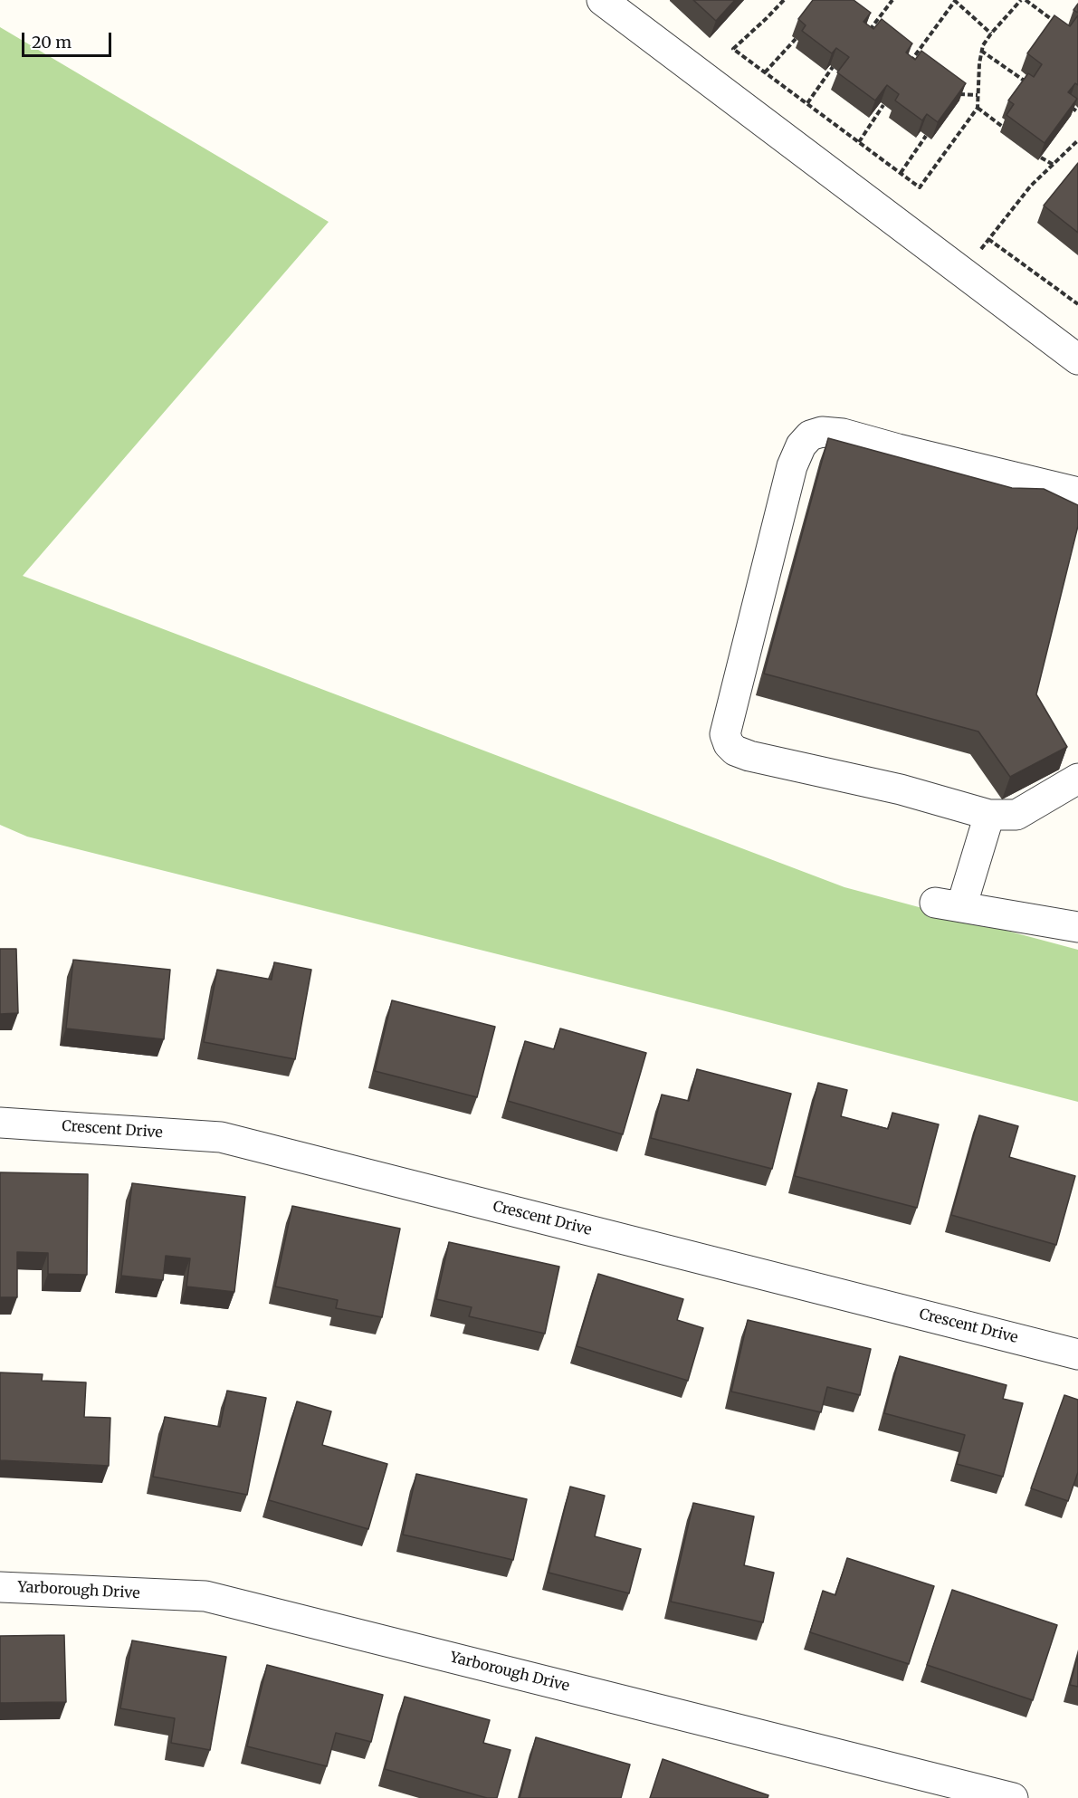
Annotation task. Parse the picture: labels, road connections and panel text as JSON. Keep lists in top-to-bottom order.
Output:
{
  "streets": {
    "street": ["Crescent Drive", "Yarborough Drive"]
  },
  "scale_bar": "20 m"
}
